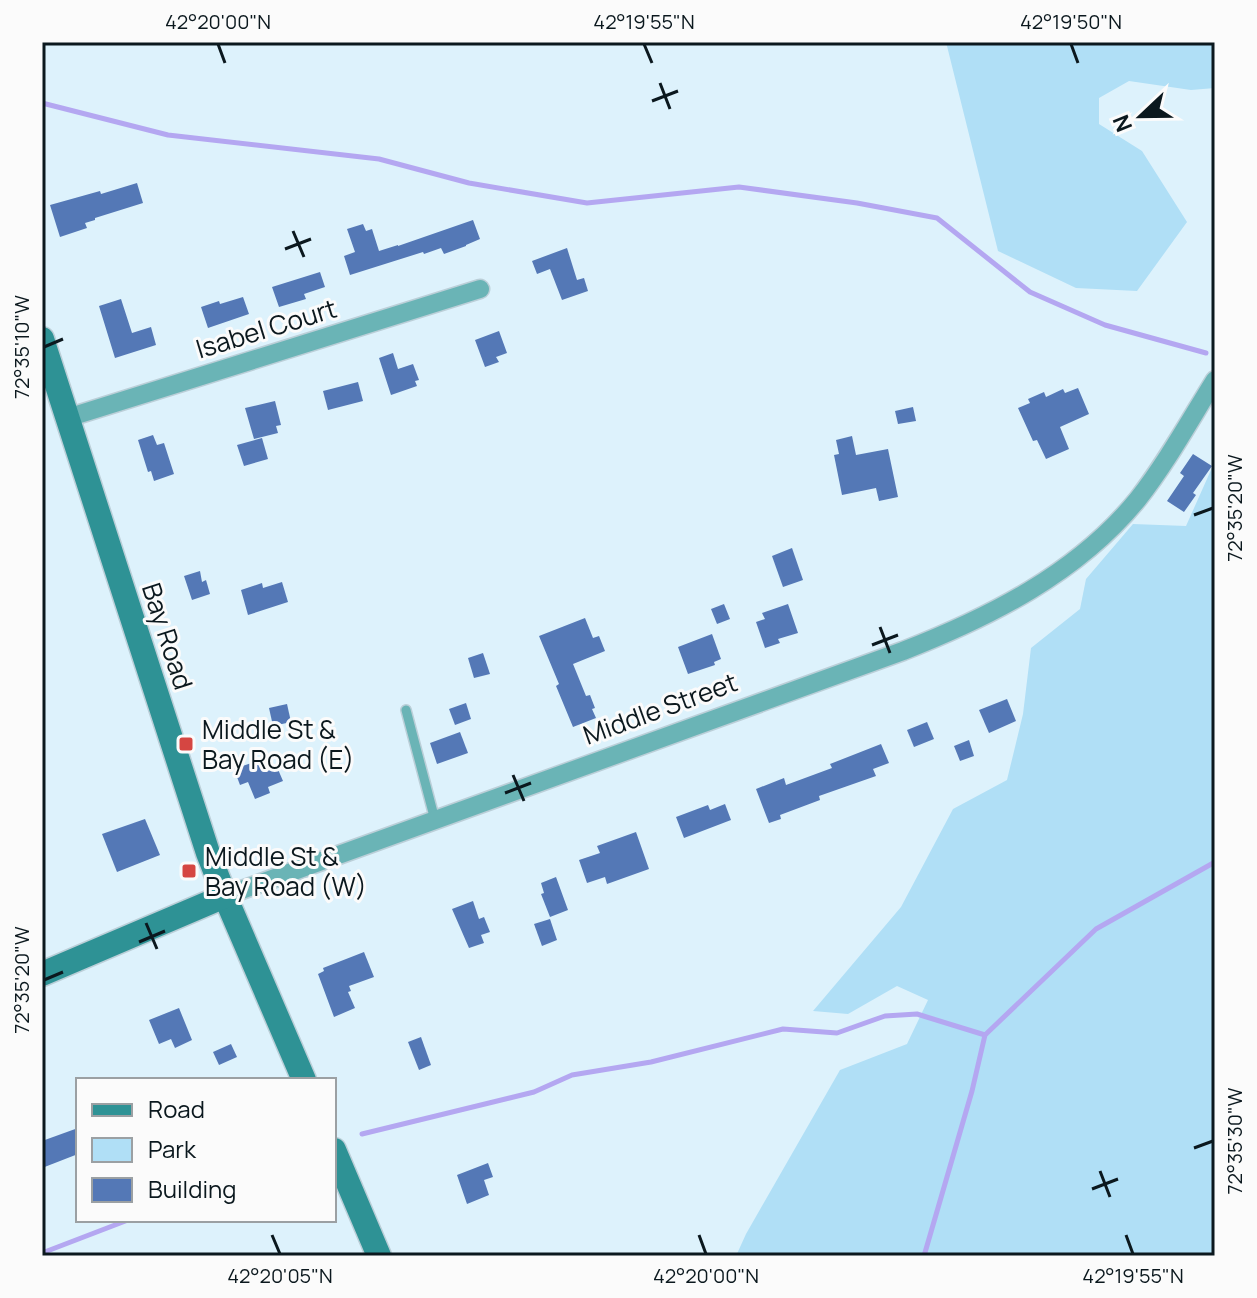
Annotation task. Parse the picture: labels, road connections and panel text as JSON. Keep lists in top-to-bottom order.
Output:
{
  "streets": {
    "main road": ["Bay Road", "Middle Street"],
    "street": ["Isabel Court"]
  },
  "crossings": [
    ["Isabel Court", "Bay Road"],
    ["Bay Road", "Middle Street"]
  ],
  "places": {
    "transit": ["Middle St & Bay Road (E)", "Middle St & Bay Road (W)"]
  },
  "legend": ["Road", "Park", "Building"],
  "north": "left",
  "coordinates": [
    "42°20'00\"N",
    "42°19'55\"N",
    "42°19'50\"N",
    "72°35'10\"W",
    "72°35'20\"W",
    "72°35'30\"W",
    "42°20'05\"N"
  ]
}
